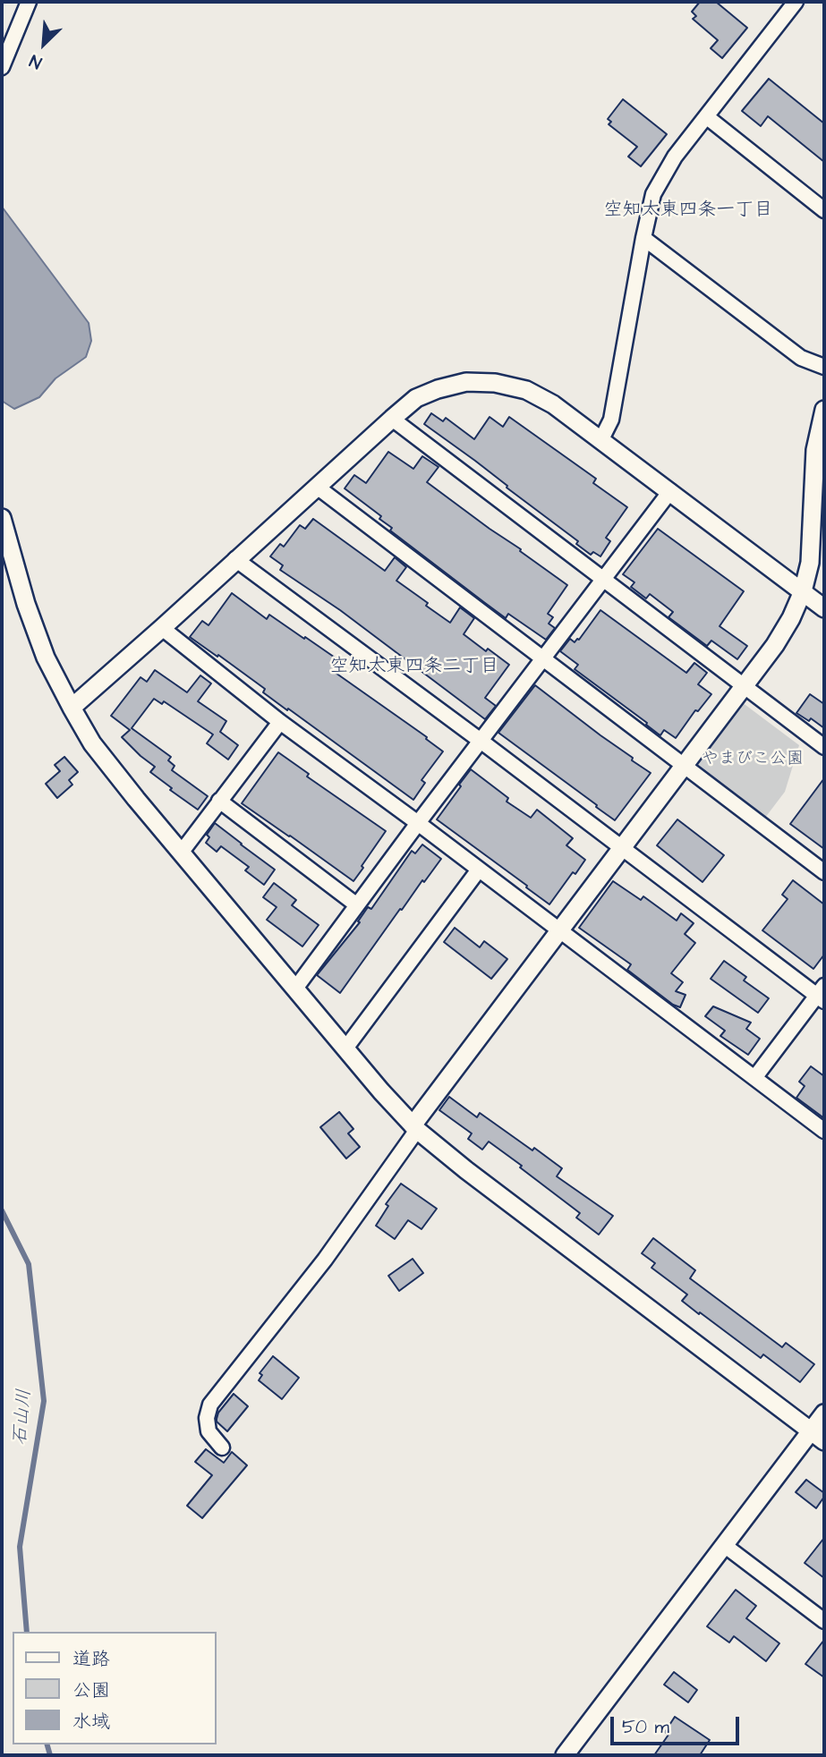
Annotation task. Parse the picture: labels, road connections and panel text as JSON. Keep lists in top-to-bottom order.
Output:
{
  "districts": ["空知太東四条一丁目", "空知太東四条二丁目"],
  "water": ["石山川"],
  "parks": ["やまびこ公園"],
  "legend": ["道路", "公園", "水域"],
  "scale_bar": "50 m",
  "north": "bottom left"
}
